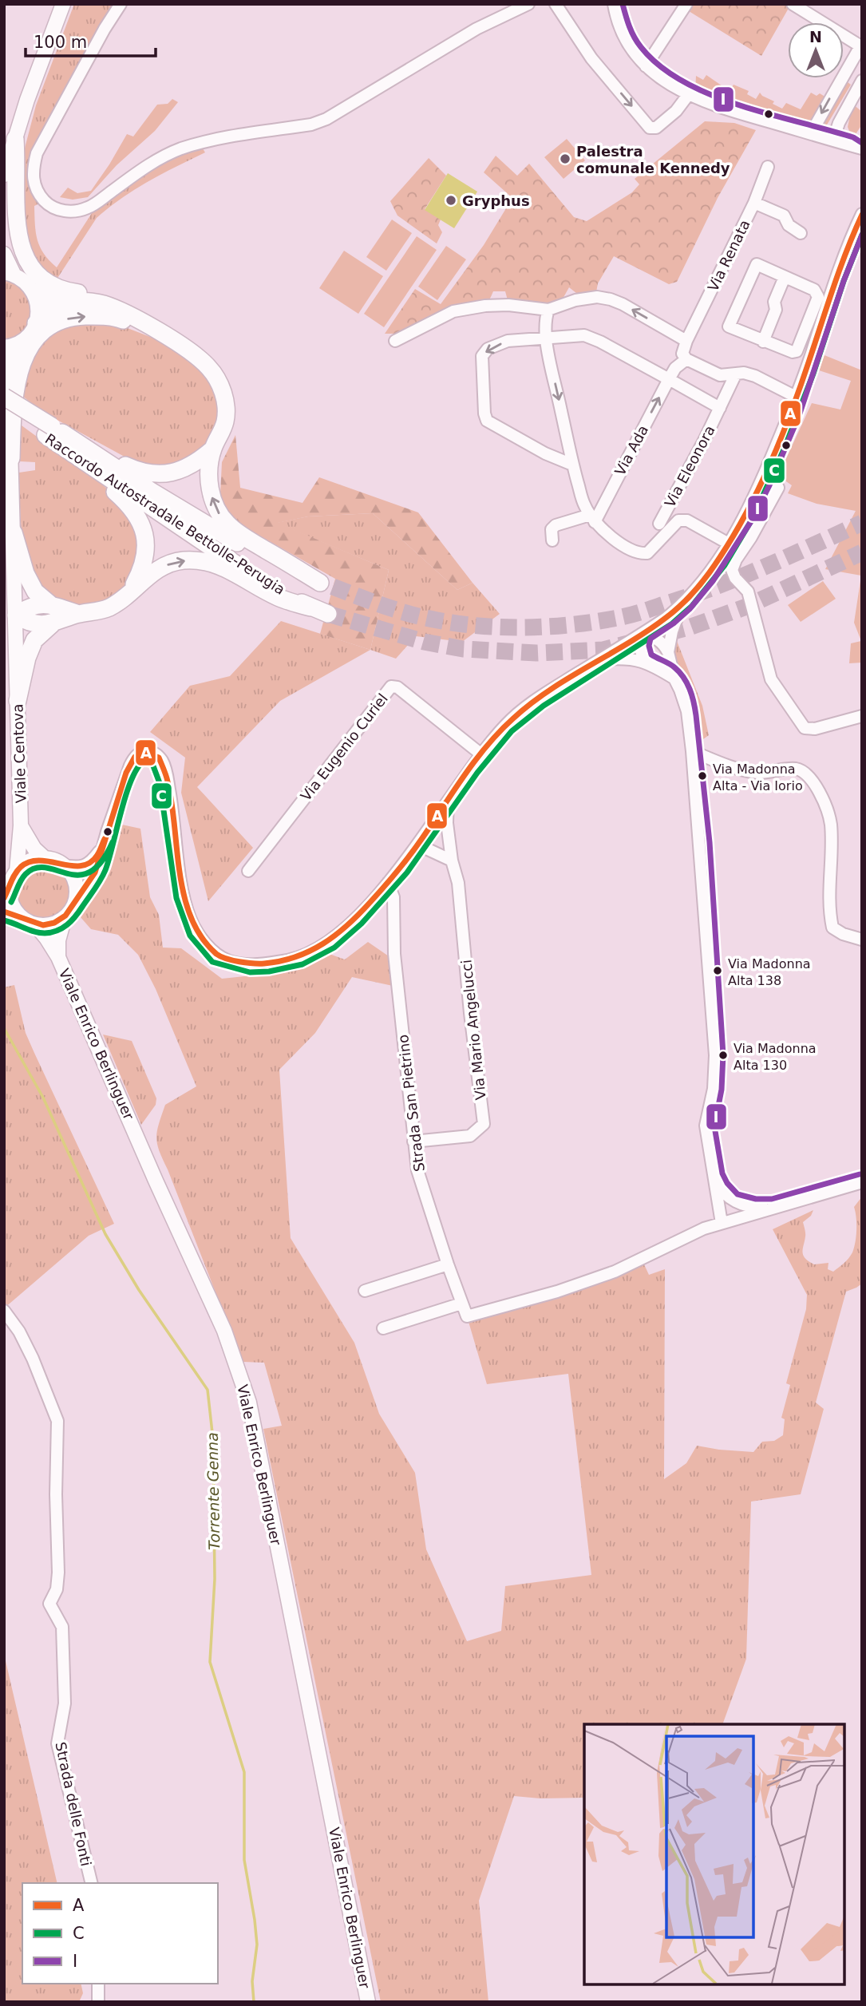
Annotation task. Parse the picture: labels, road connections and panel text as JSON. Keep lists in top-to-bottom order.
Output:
{
  "streets": {
    "highway": ["Raccordo Autostradale Bettolle-Perugia"],
    "main road": ["Viale Centova", "Viale Enrico Berlinguer"],
    "street": [
      "Via Renata",
      "Via Ada",
      "Via Eleonora",
      "Via Eugenio Curiel",
      "Via Mario Angelucci",
      "Strada San Pietrino",
      "Strada delle Fonti"
    ]
  },
  "crossings": [
    ["Via Renata", "Via Ada"],
    ["Via Ada", "Via Eleonora"],
    ["Viale Centova", "Viale Enrico Berlinguer"],
    ["Via Mario Angelucci", "Strada San Pietrino"]
  ],
  "one_way": ["Via Ada"],
  "water": ["Torrente Genna"],
  "places": [
    "Palestra comunale Kennedy",
    "Gryphus",
    "Via Madonna Alta - Via Iorio",
    "Via Madonna Alta 138",
    "Via Madonna Alta 130"
  ],
  "lines": ["transit line I", "transit line A", "transit line C"],
  "legend": ["A", "C", "I"],
  "scale_bar": "100 m",
  "north": "top"
}
